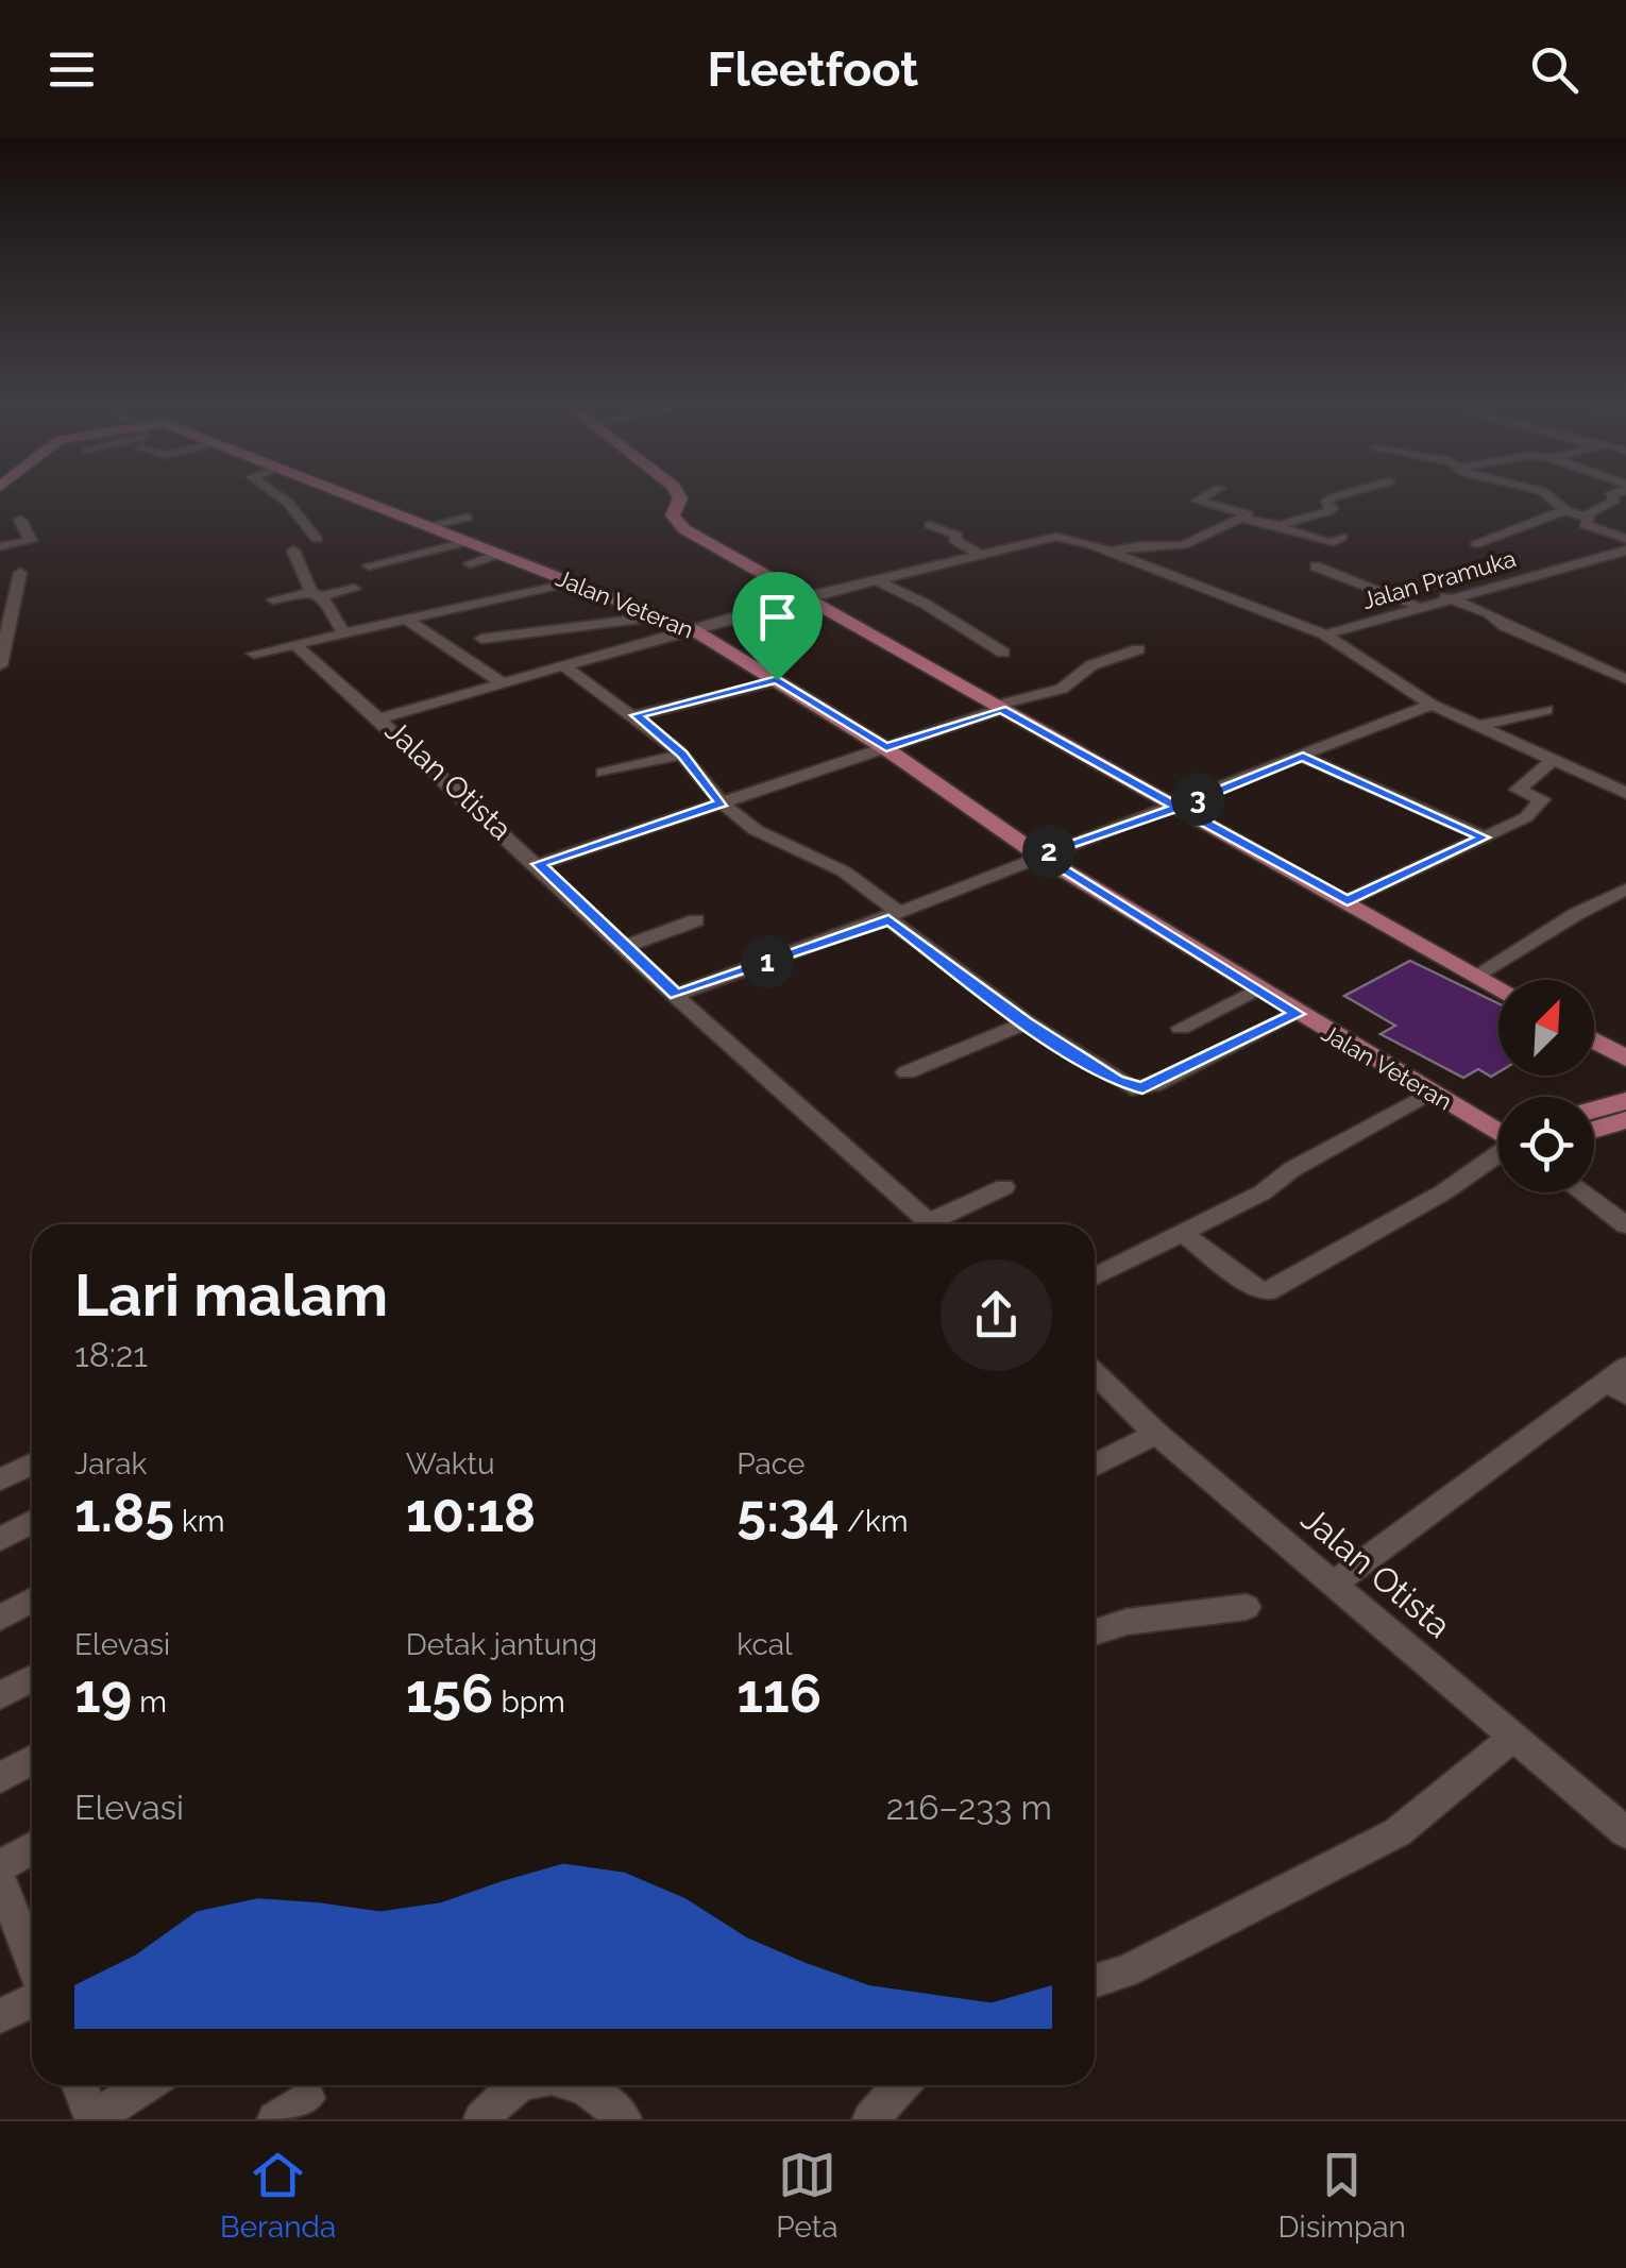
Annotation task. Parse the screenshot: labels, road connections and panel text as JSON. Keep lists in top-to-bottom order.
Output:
{
  "streets": {
    "main road": ["Jalan Veteran"],
    "street": ["Jalan Pramuka", "Jalan Otista"]
  },
  "crossings": [
    ["Jalan Veteran", "Jalan Otista"]
  ],
  "north": "top right",
  "page": {
    "header": "Fleetfoot",
    "pins": ["3", "2", "1"],
    "heading": ["Lari malam", "18:21"],
    "stats": [
      ["Jarak", "1.85 km"],
      ["Waktu", "10:18"],
      ["Pace", "5:34 /km"],
      ["Elevasi", "19 m"],
      ["Detak jantung", "156 bpm"],
      ["kcal", "116"]
    ],
    "chart": ["Elevasi", "216–233 m"],
    "tabs": ["Beranda", "Peta", "Disimpan"]
  }
}
